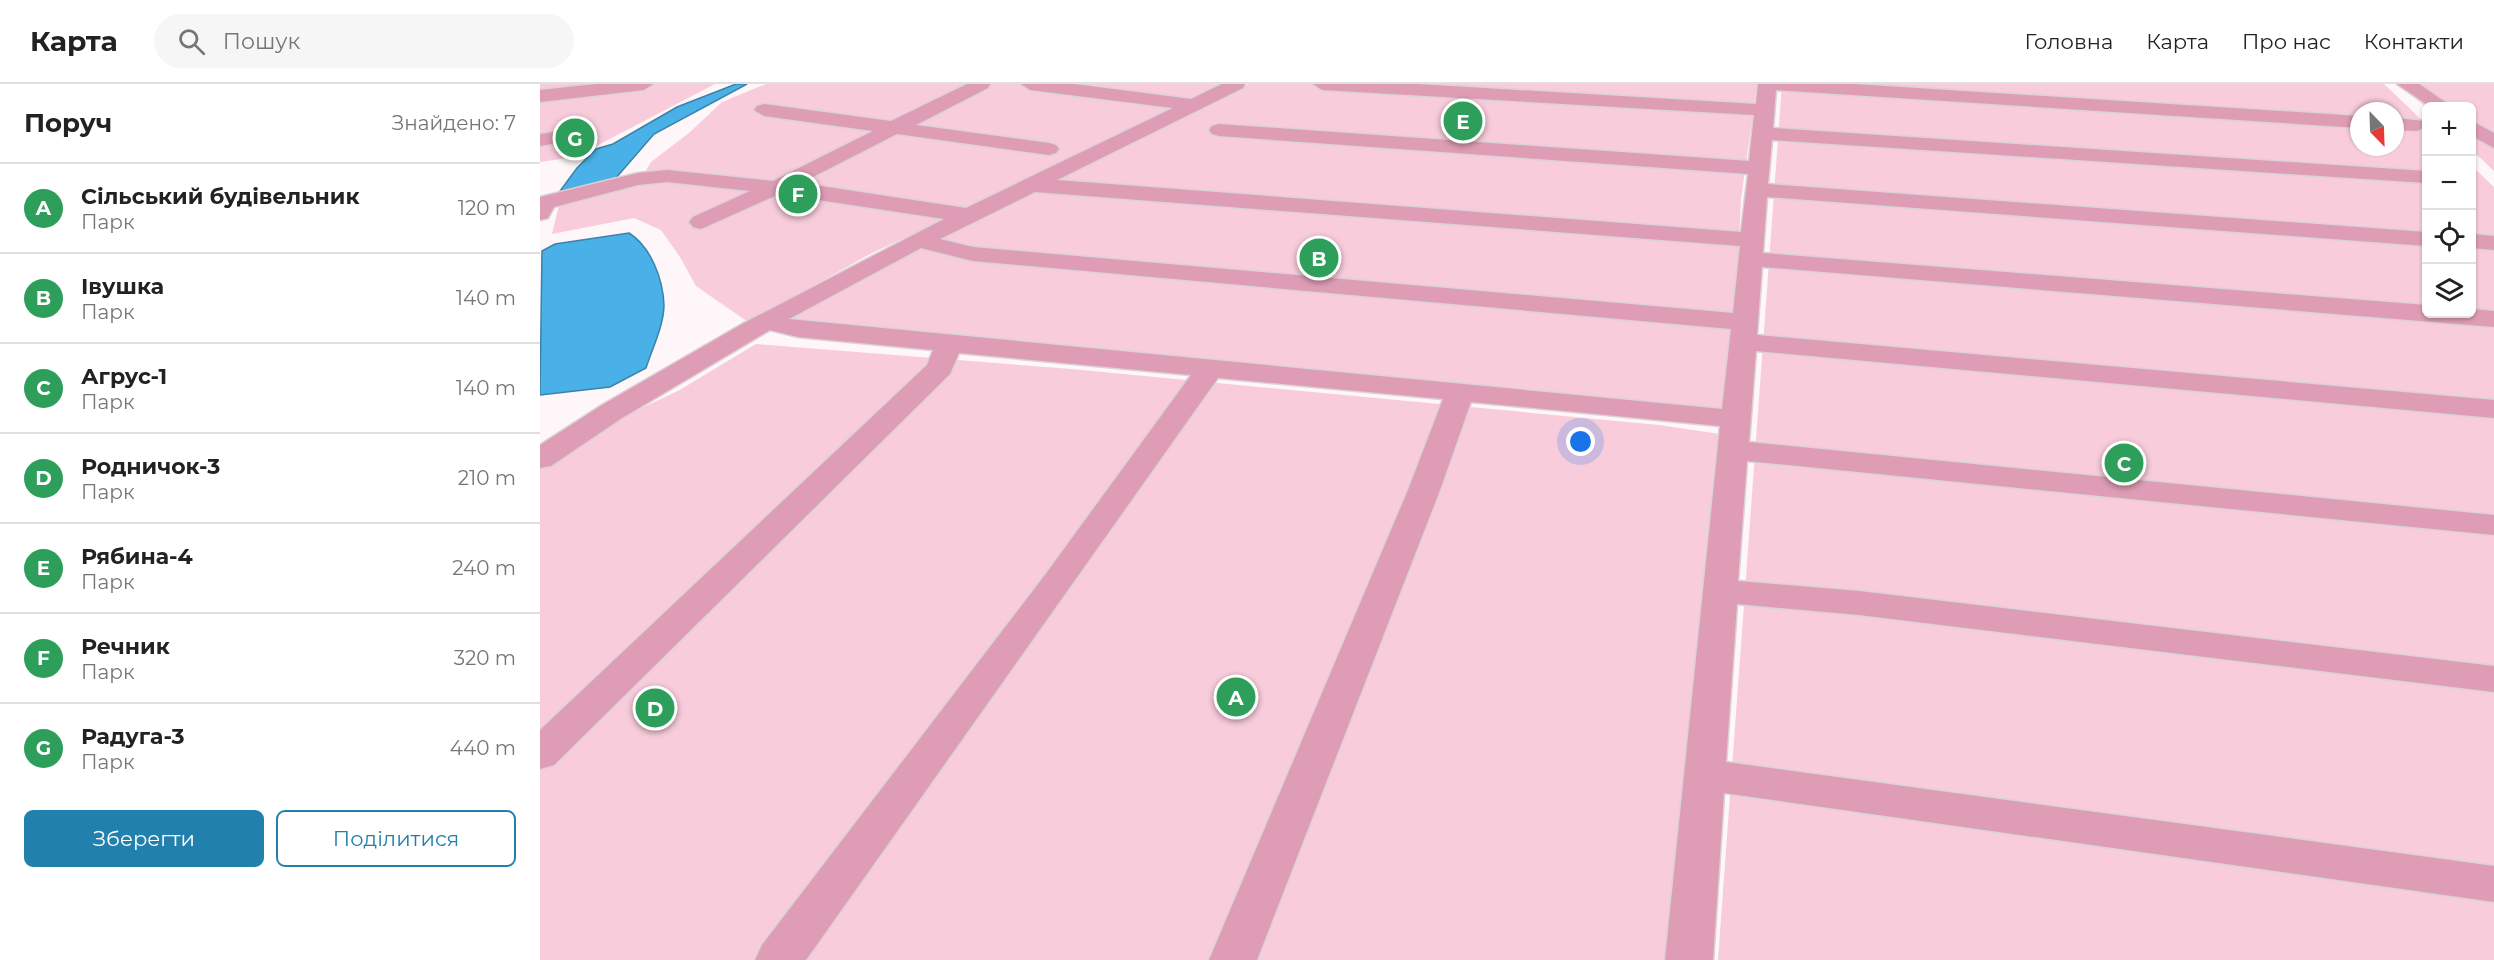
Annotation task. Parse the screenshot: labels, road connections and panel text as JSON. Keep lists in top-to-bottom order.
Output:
{
  "north": "bottom right",
  "page": {
    "header": "Карта",
    "search": "Пошук",
    "nav": [
      "Головна",
      "Карта",
      "Про нас",
      "Контакти"
    ],
    "heading": ["Поруч", "Знайдено: 7"],
    "pins": [
      "E",
      "G",
      "F",
      "B",
      "C",
      "A",
      "D"
    ],
    "map_buttons": ["+", "−"],
    "list": [
      {
        "mark": "A",
        "name": "Сільський будівельник",
        "note": "Парк",
        "value": "120 m"
      },
      {
        "mark": "B",
        "name": "Івушка",
        "note": "Парк",
        "value": "140 m"
      },
      {
        "mark": "C",
        "name": "Агрус-1",
        "note": "Парк",
        "value": "140 m"
      },
      {
        "mark": "D",
        "name": "Родничок-3",
        "note": "Парк",
        "value": "210 m"
      },
      {
        "mark": "E",
        "name": "Рябина-4",
        "note": "Парк",
        "value": "240 m"
      },
      {
        "mark": "F",
        "name": "Речник",
        "note": "Парк",
        "value": "320 m"
      },
      {
        "mark": "G",
        "name": "Радуга-3",
        "note": "Парк",
        "value": "440 m"
      }
    ],
    "buttons": ["Зберегти", "Поділитися"]
  }
}
